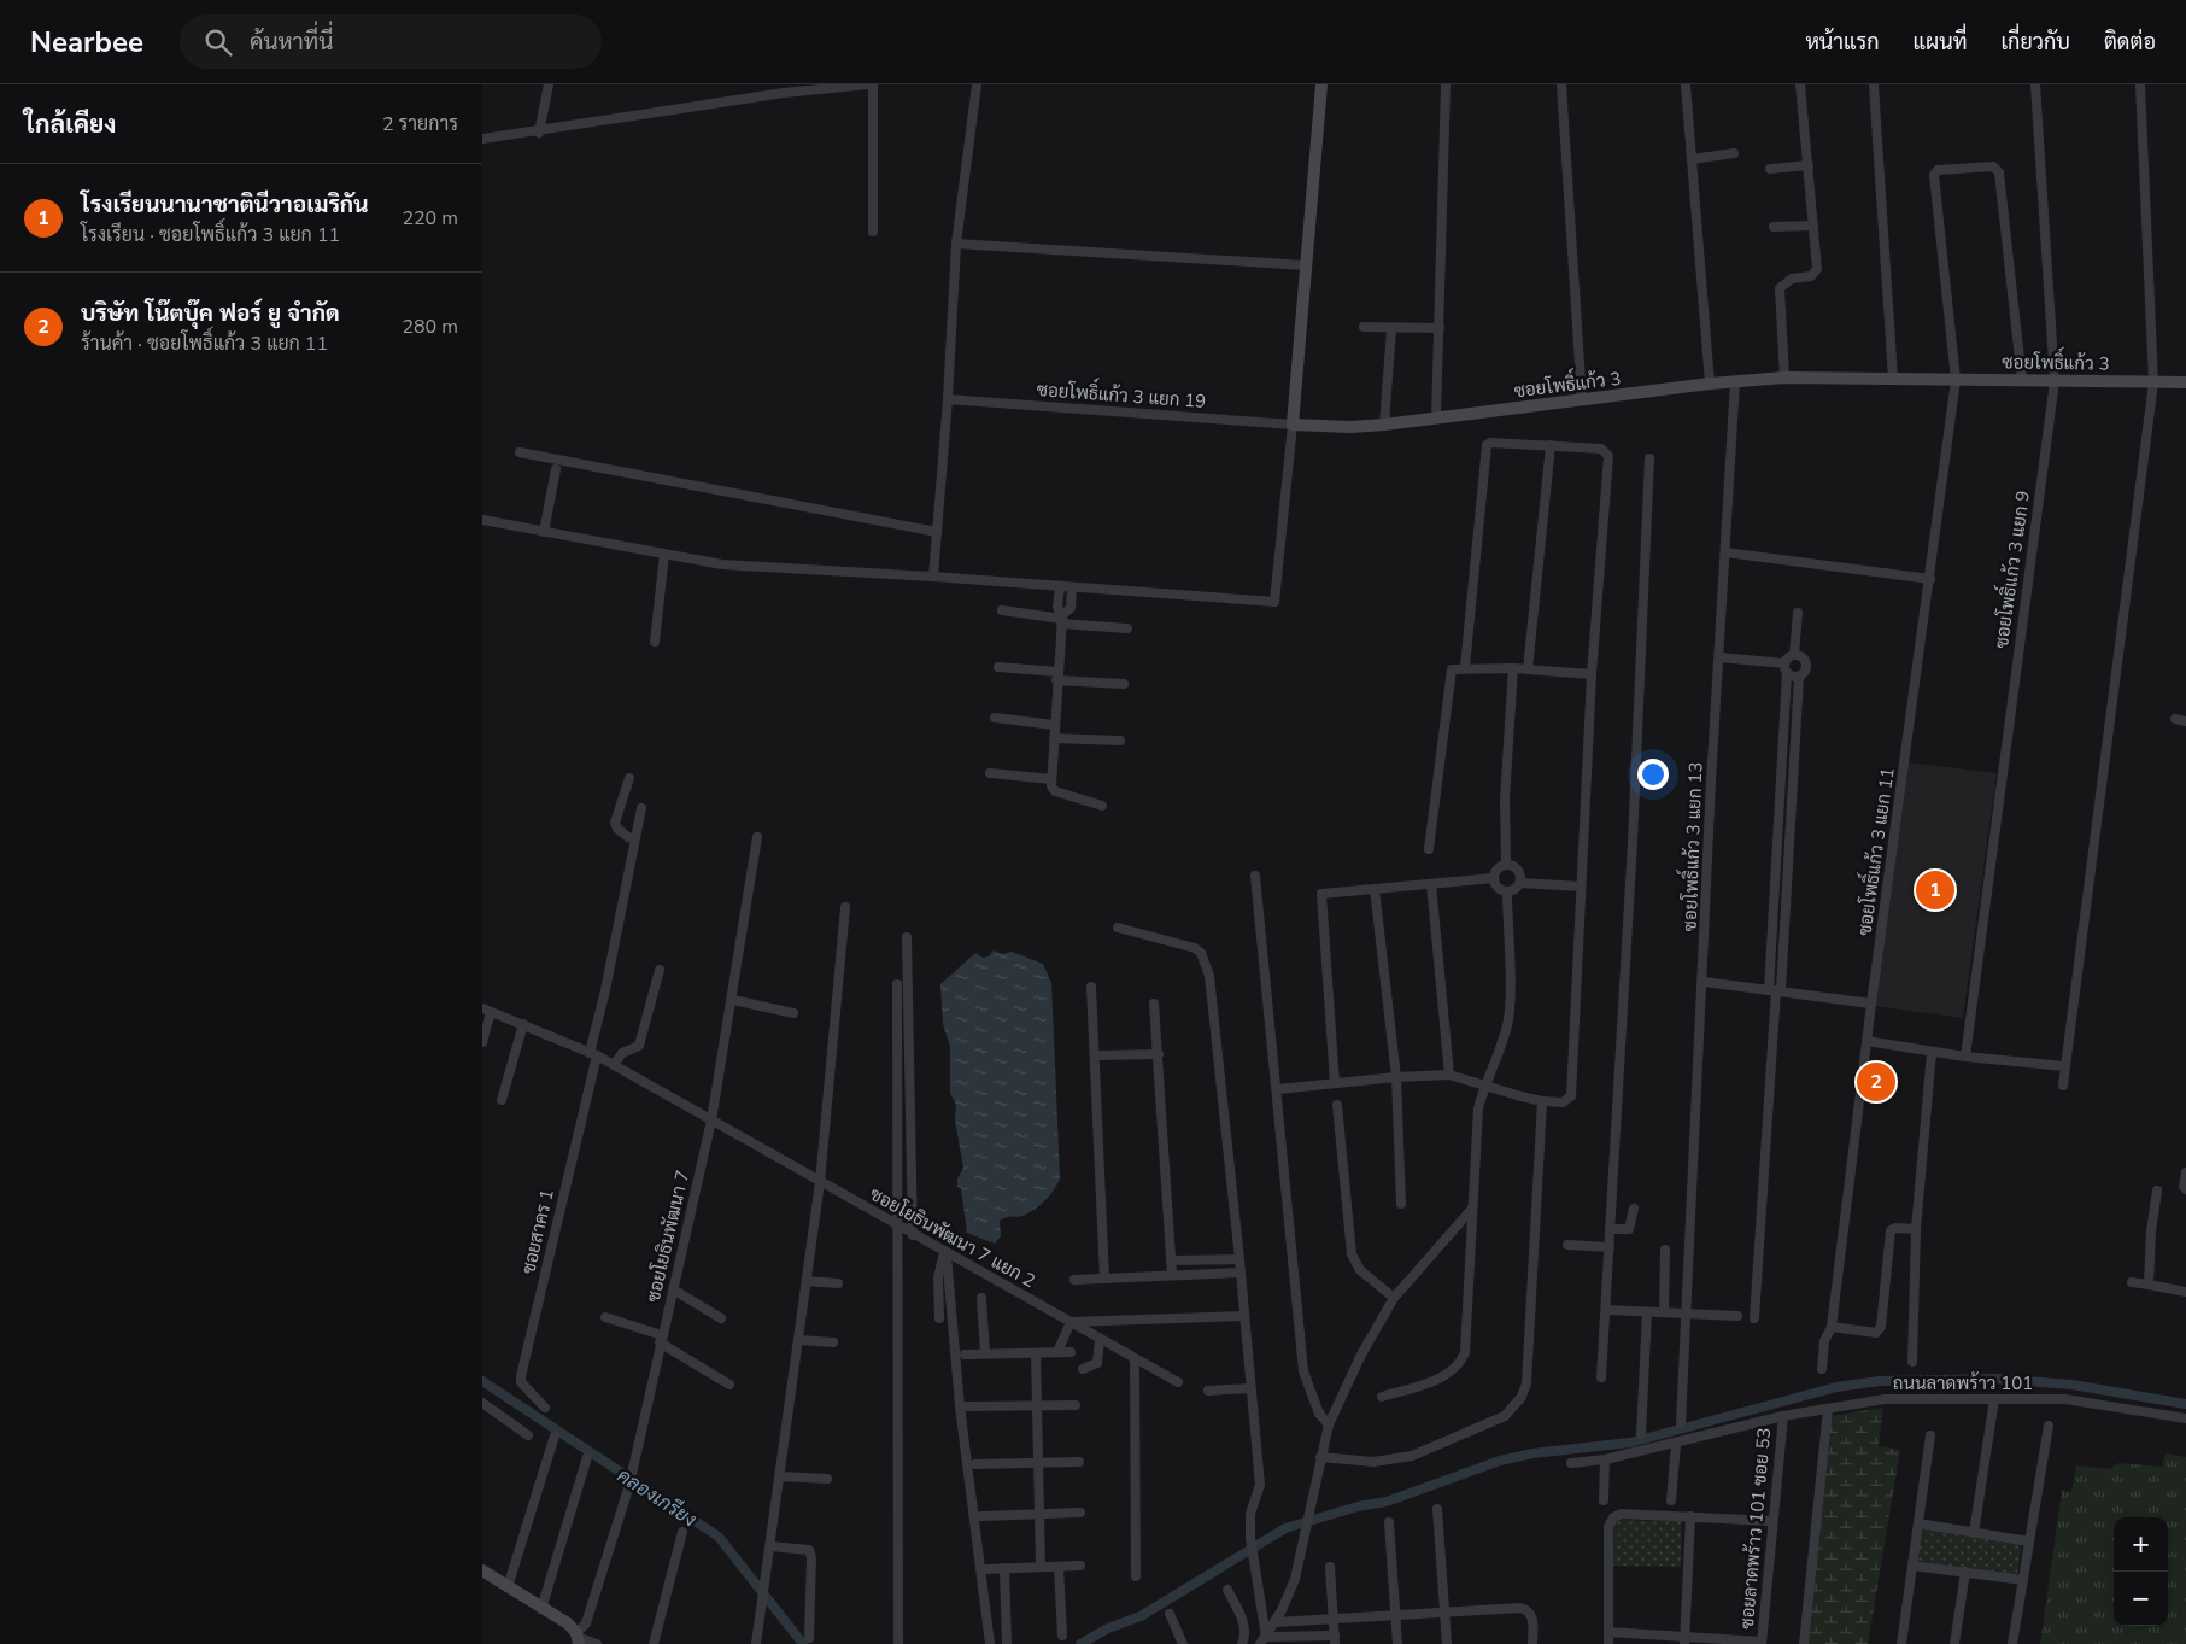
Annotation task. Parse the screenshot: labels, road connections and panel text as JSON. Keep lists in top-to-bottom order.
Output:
{
  "streets": {
    "street": [
      "ซอยโพธิ์แก้ว 3",
      "ซอยโพธิ์แก้ว 3 แยก 19",
      "ซอยโพธิ์แก้ว 3 แยก 9",
      "ซอยโพธิ์แก้ว 3 แยก 13",
      "ซอยโพธิ์แก้ว 3 แยก 11",
      "ซอยสาคร 1",
      "ซอยโยธินพัฒนา 7",
      "ซอยโยธินพัฒนา 7 แยก 2",
      "ถนนลาดพร้าว 101",
      "ซอยลาดพร้าว 101 ซอย 53"
    ]
  },
  "crossings": [
    ["ซอยโพธิ์แก้ว 3", "ซอยโพธิ์แก้ว 3 แยก 19"],
    ["ซอยโพธิ์แก้ว 3", "ซอยโพธิ์แก้ว 3 แยก 9"],
    ["ซอยโพธิ์แก้ว 3", "ซอยโพธิ์แก้ว 3 แยก 13"],
    ["ซอยโพธิ์แก้ว 3", "ซอยโพธิ์แก้ว 3 แยก 11"],
    ["ซอยสาคร 1", "ซอยโยธินพัฒนา 7 แยก 2"],
    ["ซอยโยธินพัฒนา 7", "ซอยโยธินพัฒนา 7 แยก 2"],
    ["ถนนลาดพร้าว 101", "ซอยลาดพร้าว 101 ซอย 53"]
  ],
  "water": ["คลองเกรียง"],
  "page": {
    "header": "Nearbee",
    "search": "ค้นหาที่นี่",
    "nav": [
      "หน้าแรก",
      "แผนที่",
      "เกี่ยวกับ",
      "ติดต่อ"
    ],
    "heading": ["ใกล้เคียง", "2 รายการ"],
    "list": [
      {
        "mark": "1",
        "name": "โรงเรียนนานาชาตินีวาอเมริกัน",
        "note": "โรงเรียน · ซอยโพธิ์แก้ว 3 แยก 11",
        "value": "220 m"
      },
      {
        "mark": "2",
        "name": "บริษัท โน๊ตบุ๊ค ฟอร์ ยู จำกัด",
        "note": "ร้านค้า · ซอยโพธิ์แก้ว 3 แยก 11",
        "value": "280 m"
      }
    ],
    "pins": ["1", "2"],
    "map_buttons": ["+", "−"]
  }
}
